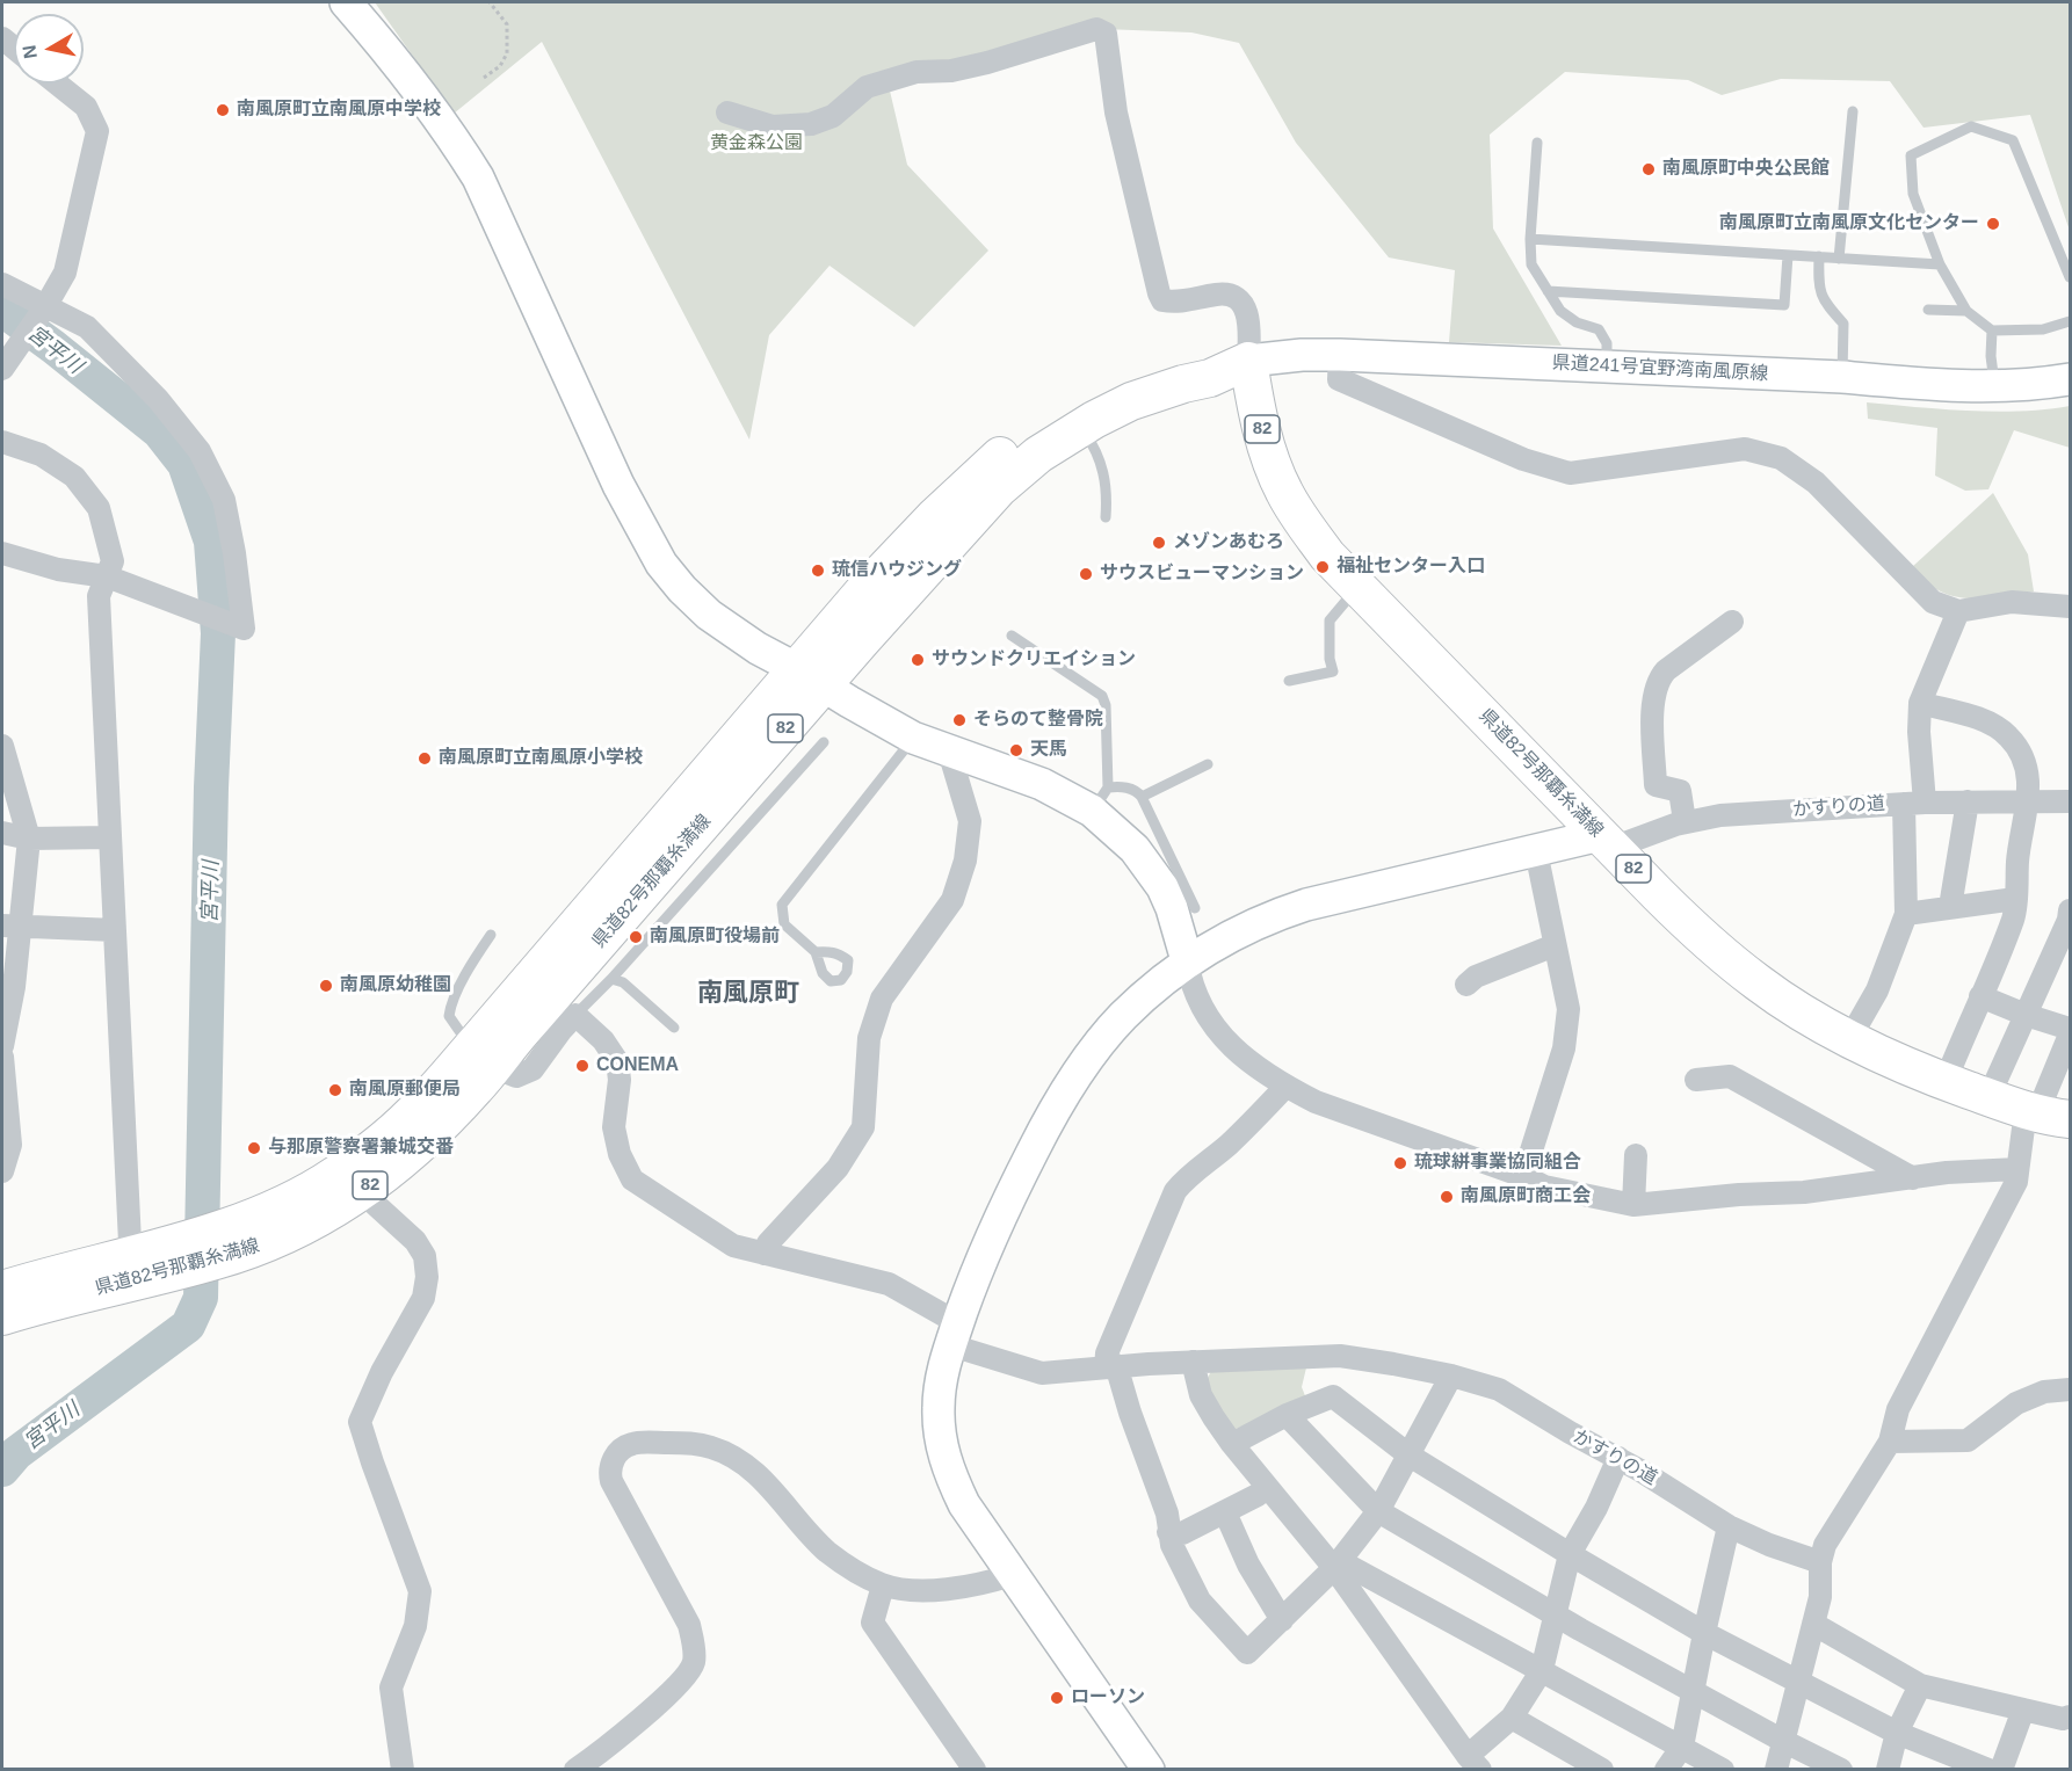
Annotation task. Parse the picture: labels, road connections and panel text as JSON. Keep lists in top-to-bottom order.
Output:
{
  "streets": {
    "main road": ["82", "県道82号那覇糸満線"],
    "street": ["県道241号宜野湾南風原線", "かすりの道"]
  },
  "crossings": [
    ["県道241号宜野湾南風原線", "県道82号那覇糸満線"],
    ["県道82号那覇糸満線", "かすりの道"]
  ],
  "districts": ["南風原町"],
  "water": ["宮平川"],
  "parks": ["黄金森公園"],
  "places": [
    "南風原町立南風原中学校",
    "南風原町中央公民館",
    "南風原町立南風原文化センター",
    "メゾンあむろ",
    "福祉センター入口",
    "琉信ハウジング",
    "サウスビューマンション",
    "サウンドクリエイション",
    "そらのて整骨院",
    "天馬",
    "南風原町立南風原小学校",
    "南風原町役場前",
    "南風原幼稚園",
    "CONEMA",
    "南風原郵便局",
    "与那原警察署兼城交番",
    "琉球絣事業協同組合",
    "南風原町商工会",
    "ローソン"
  ],
  "north": "left"
}
